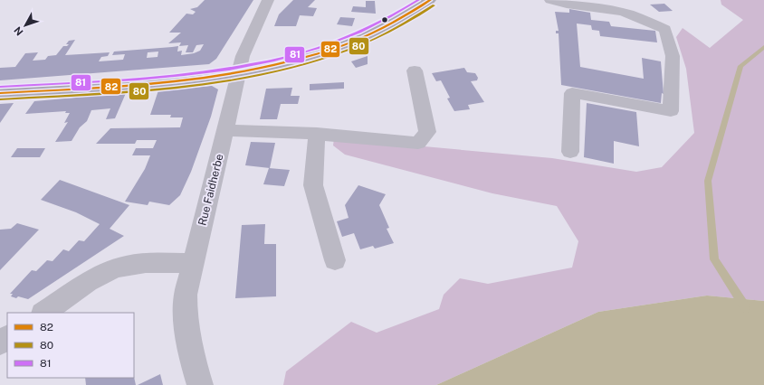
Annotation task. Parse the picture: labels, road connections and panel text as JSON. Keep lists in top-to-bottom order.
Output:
{
  "streets": {
    "street": ["Rue Faidherbe"]
  },
  "lines": ["transit line 82", "transit line 81", "transit line 80"],
  "legend": ["82", "80", "81"],
  "north": "bottom left"
}
